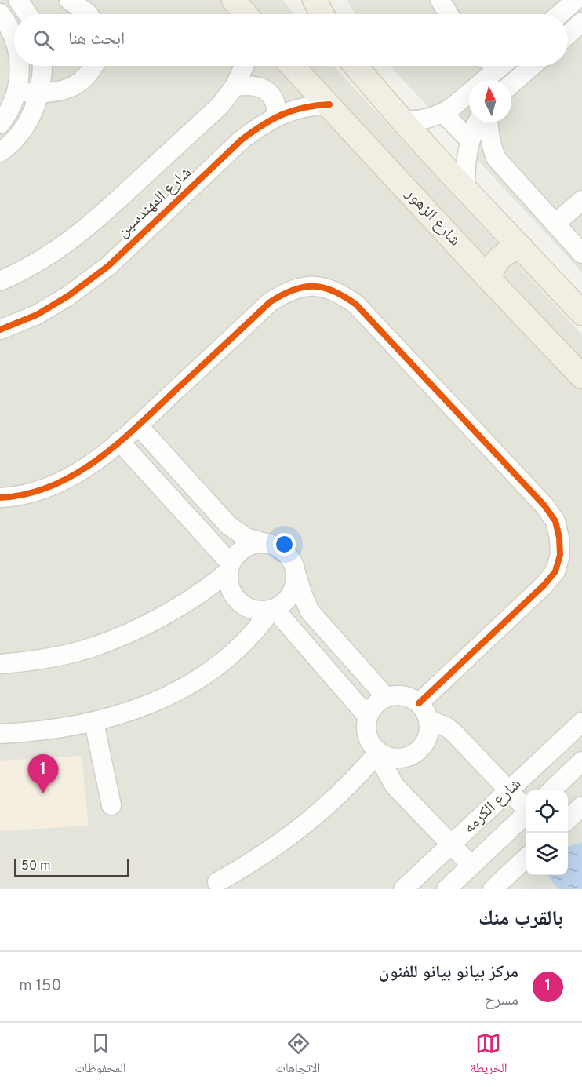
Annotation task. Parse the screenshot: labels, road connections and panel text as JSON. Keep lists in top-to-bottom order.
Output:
{
  "streets": {
    "main road": ["شارع الزهور"],
    "street": ["شارع المهندسين", "شارع الكرمه"]
  },
  "crossings": [
    ["شارع المهندسين", "شارع الزهور"]
  ],
  "scale_bar": "50 m",
  "north": "top",
  "page": {
    "search": "ابحث هنا",
    "pins": "1",
    "scale": "50 m",
    "heading": "بالقرب منك",
    "list": [
      {
        "mark": "1",
        "name": "مركز بيانو بيانو للفنون",
        "note": "مسرح",
        "value": "150 m"
      }
    ],
    "nav": ["الخريطة", "الاتجاهات", "المحفوظات"]
  }
}
